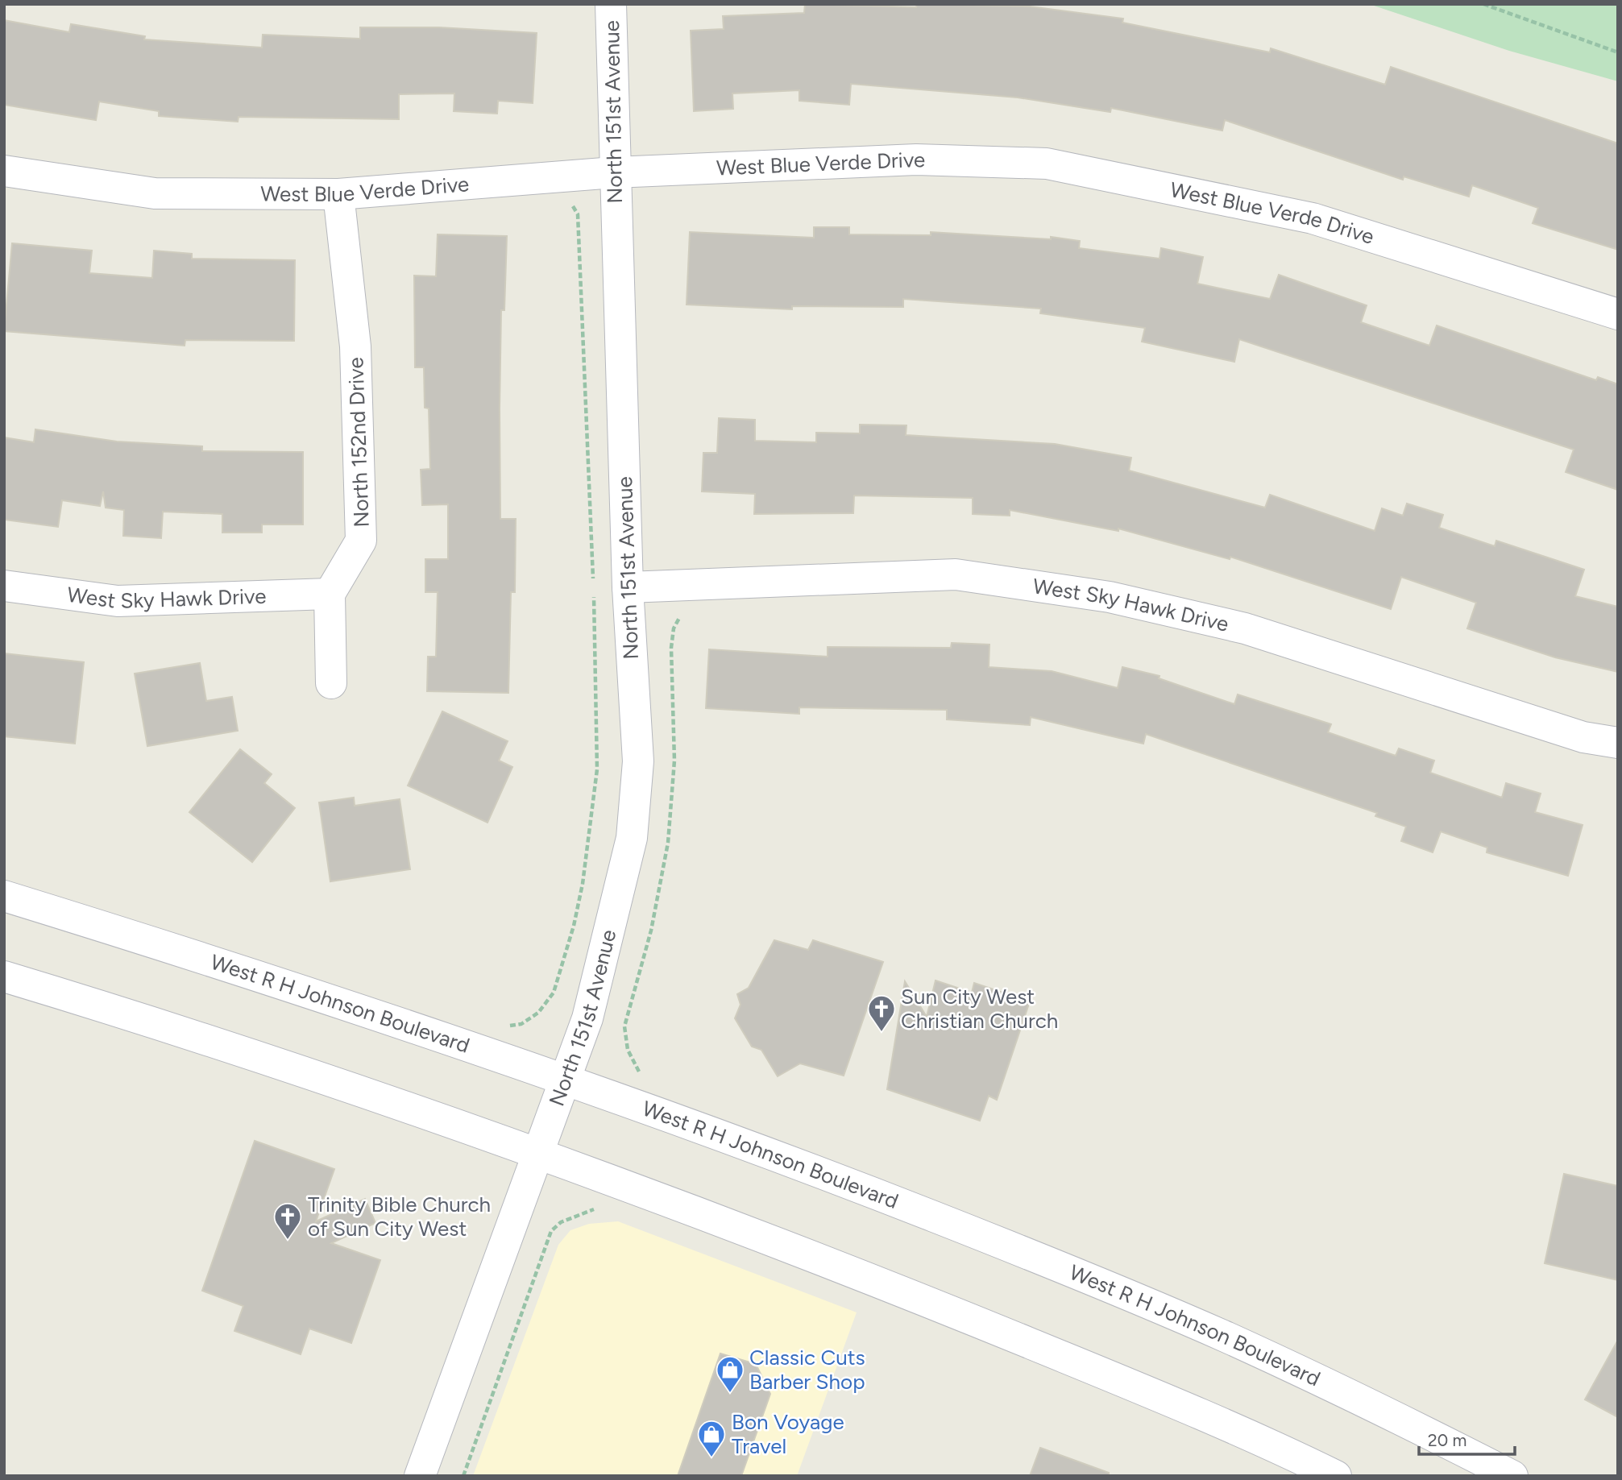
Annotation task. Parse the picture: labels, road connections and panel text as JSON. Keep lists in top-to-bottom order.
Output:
{
  "streets": {
    "street": [
      "North 151st Avenue",
      "West Blue Verde Drive",
      "North 152nd Drive",
      "West Sky Hawk Drive",
      "West R H Johnson Boulevard"
    ]
  },
  "crossings": [
    ["North 151st Avenue", "West Blue Verde Drive"],
    ["North 151st Avenue", "West Sky Hawk Drive"],
    ["North 151st Avenue", "West R H Johnson Boulevard"],
    ["West Blue Verde Drive", "North 152nd Drive"],
    ["North 152nd Drive", "West Sky Hawk Drive"]
  ],
  "places": {
    "church": ["Sun City West Christian Church", "Trinity Bible Church of Sun City West"],
    "shop": ["Classic Cuts Barber Shop", "Bon Voyage Travel"]
  },
  "scale_bar": "20 m"
}
